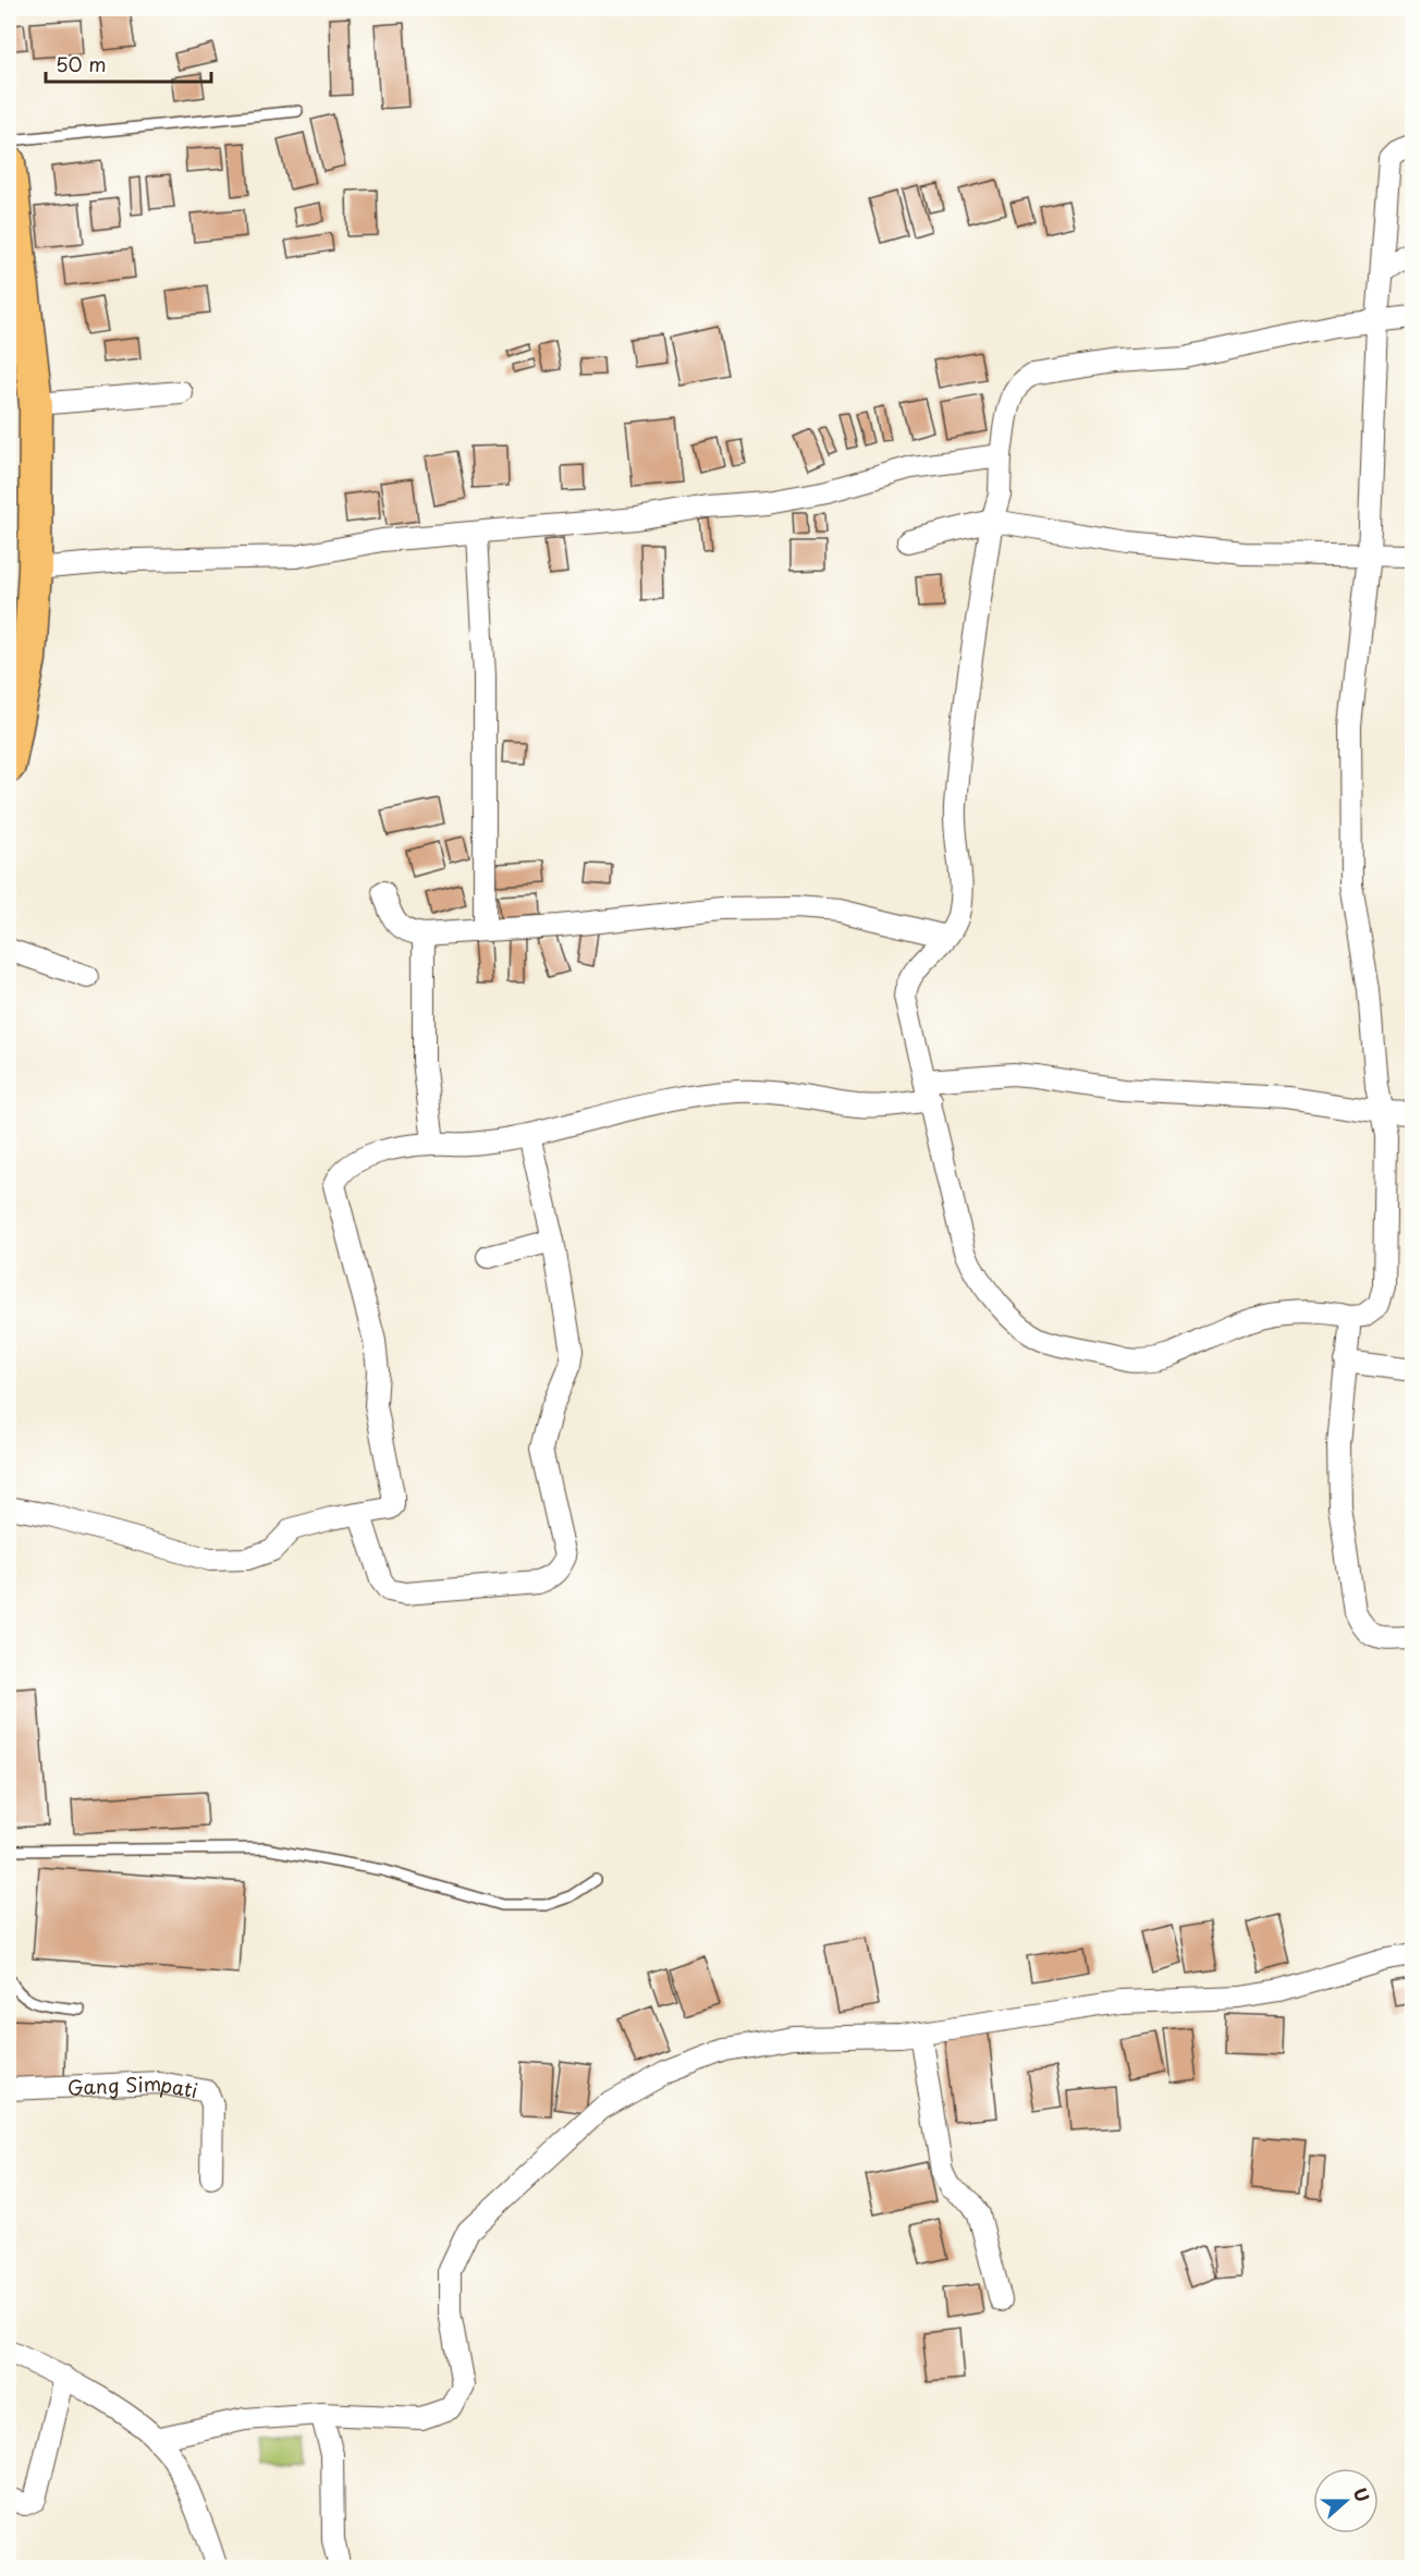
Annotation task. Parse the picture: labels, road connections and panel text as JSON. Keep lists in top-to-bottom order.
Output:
{
  "streets": {
    "street": ["Gang Simpati"]
  },
  "scale_bar": "50 m",
  "north": "right"
}
